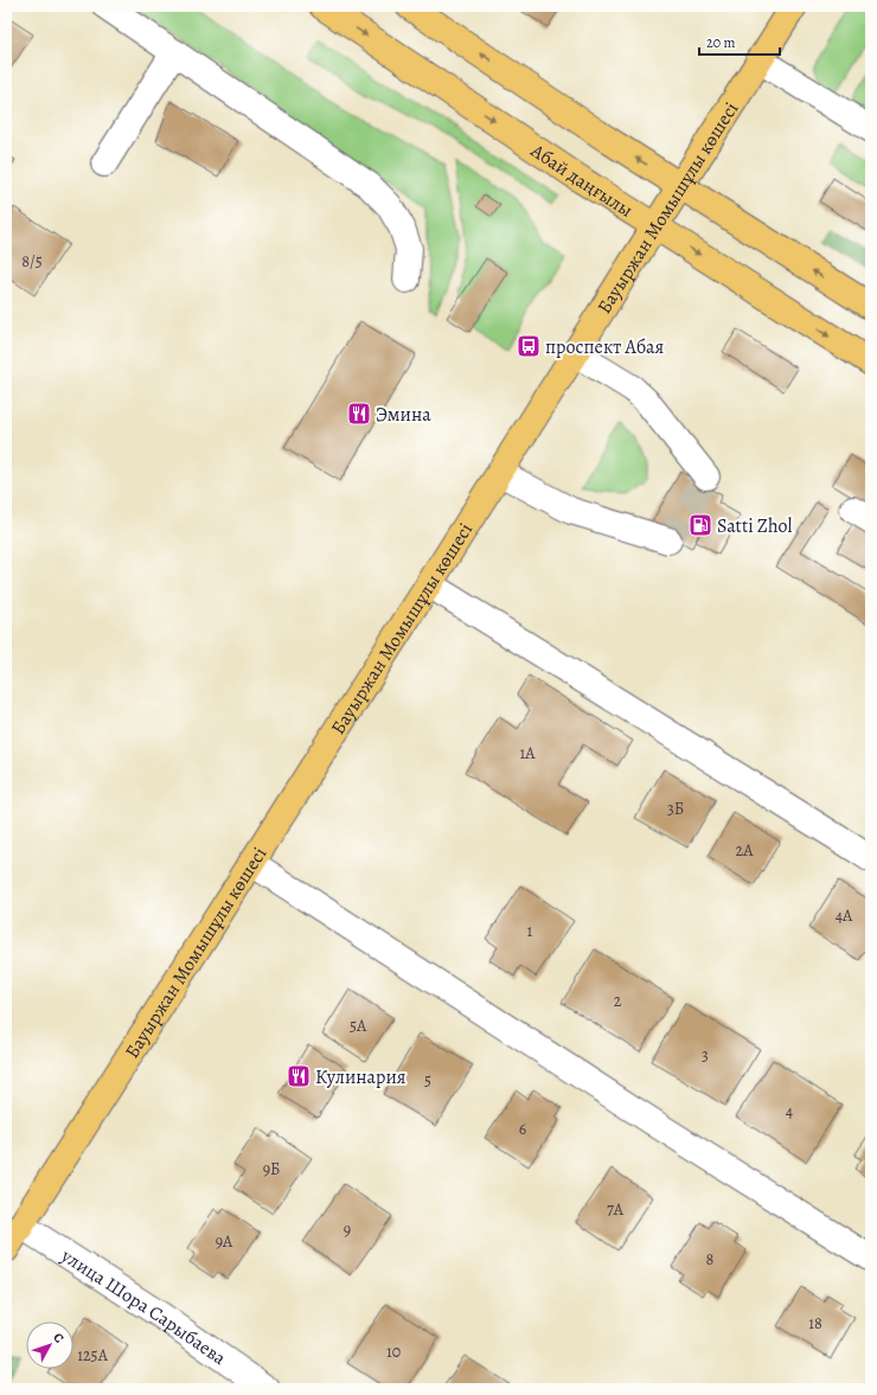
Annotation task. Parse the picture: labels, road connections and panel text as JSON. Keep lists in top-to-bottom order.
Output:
{
  "streets": {
    "main road": ["Абай даңғылы", "Бауыржан Момышұлы көшесі"],
    "street": ["улица Шора Сарыбаева"]
  },
  "crossings": [
    ["Абай даңғылы", "Бауыржан Момышұлы көшесі"],
    ["Бауыржан Момышұлы көшесі", "улица Шора Сарыбаева"]
  ],
  "places": {
    "bus stop": ["проспект Абая"],
    "restaurant": ["Эмина", "Кулинария"],
    "fuel station": ["Satti Zhol"]
  },
  "house_numbers": [
    "8/5",
    "1А",
    "3Б",
    "2А",
    "4А",
    "1",
    "2",
    "5А",
    "3",
    "5",
    "4",
    "6",
    "9Б",
    "7А",
    "9",
    "9А",
    "8",
    "18",
    "10",
    "125А"
  ],
  "scale_bar": "20 m",
  "north": "top right"
}
